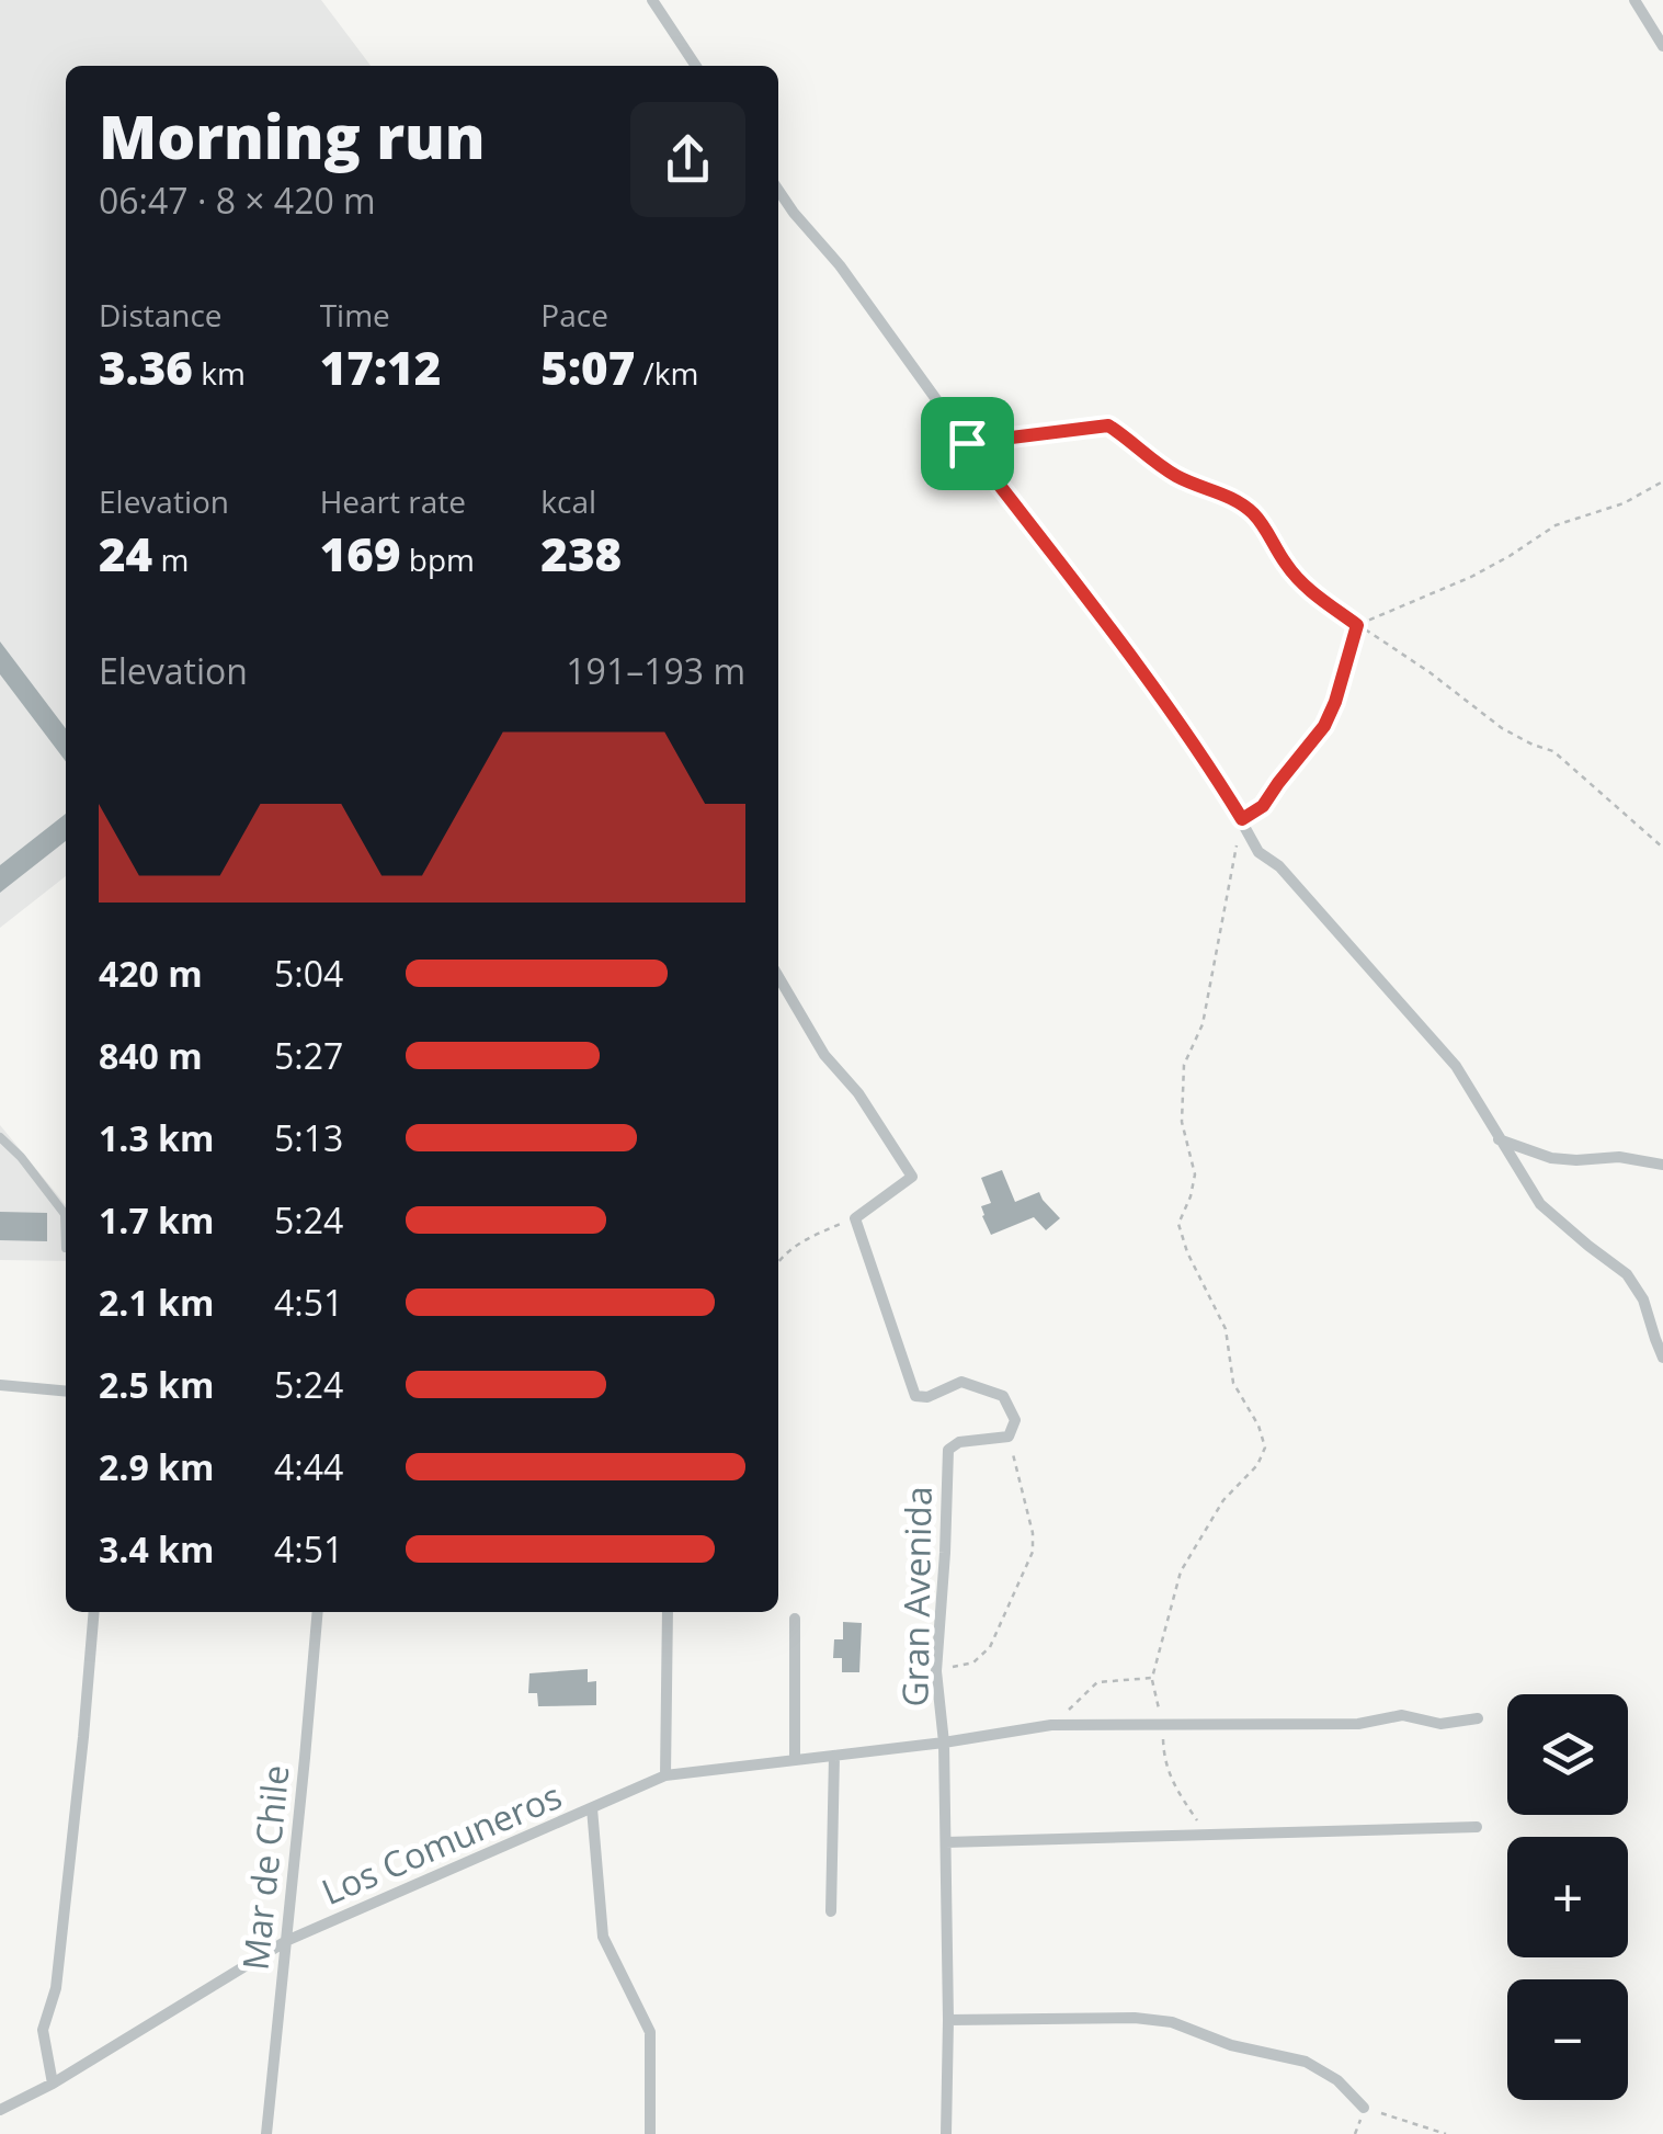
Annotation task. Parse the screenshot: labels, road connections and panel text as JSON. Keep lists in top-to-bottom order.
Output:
{
  "streets": {
    "street": ["Gran Avenida", "Los Comuneros", "Mar de Chile"]
  },
  "crossings": [
    ["Gran Avenida", "Los Comuneros"],
    ["Los Comuneros", "Mar de Chile"]
  ],
  "page": {
    "heading": ["Morning run", "06:47 · 8 × 420 m"],
    "stats": [
      ["Distance", "3.36 km"],
      ["Time", "17:12"],
      ["Pace", "5:07 /km"],
      ["Elevation", "24 m"],
      ["Heart rate", "169 bpm"],
      ["kcal", "238"]
    ],
    "chart": ["Elevation", "191–193 m"],
    "list": [
      {
        "name": "420 m",
        "note": "5:04"
      },
      {
        "name": "840 m",
        "note": "5:27"
      },
      {
        "name": "1.3 km",
        "note": "5:13"
      },
      {
        "name": "1.7 km",
        "note": "5:24"
      },
      {
        "name": "2.1 km",
        "note": "4:51"
      },
      {
        "name": "2.5 km",
        "note": "5:24"
      },
      {
        "name": "2.9 km",
        "note": "4:44"
      },
      {
        "name": "3.4 km",
        "note": "4:51"
      }
    ],
    "map_buttons": ["+", "−"]
  }
}
